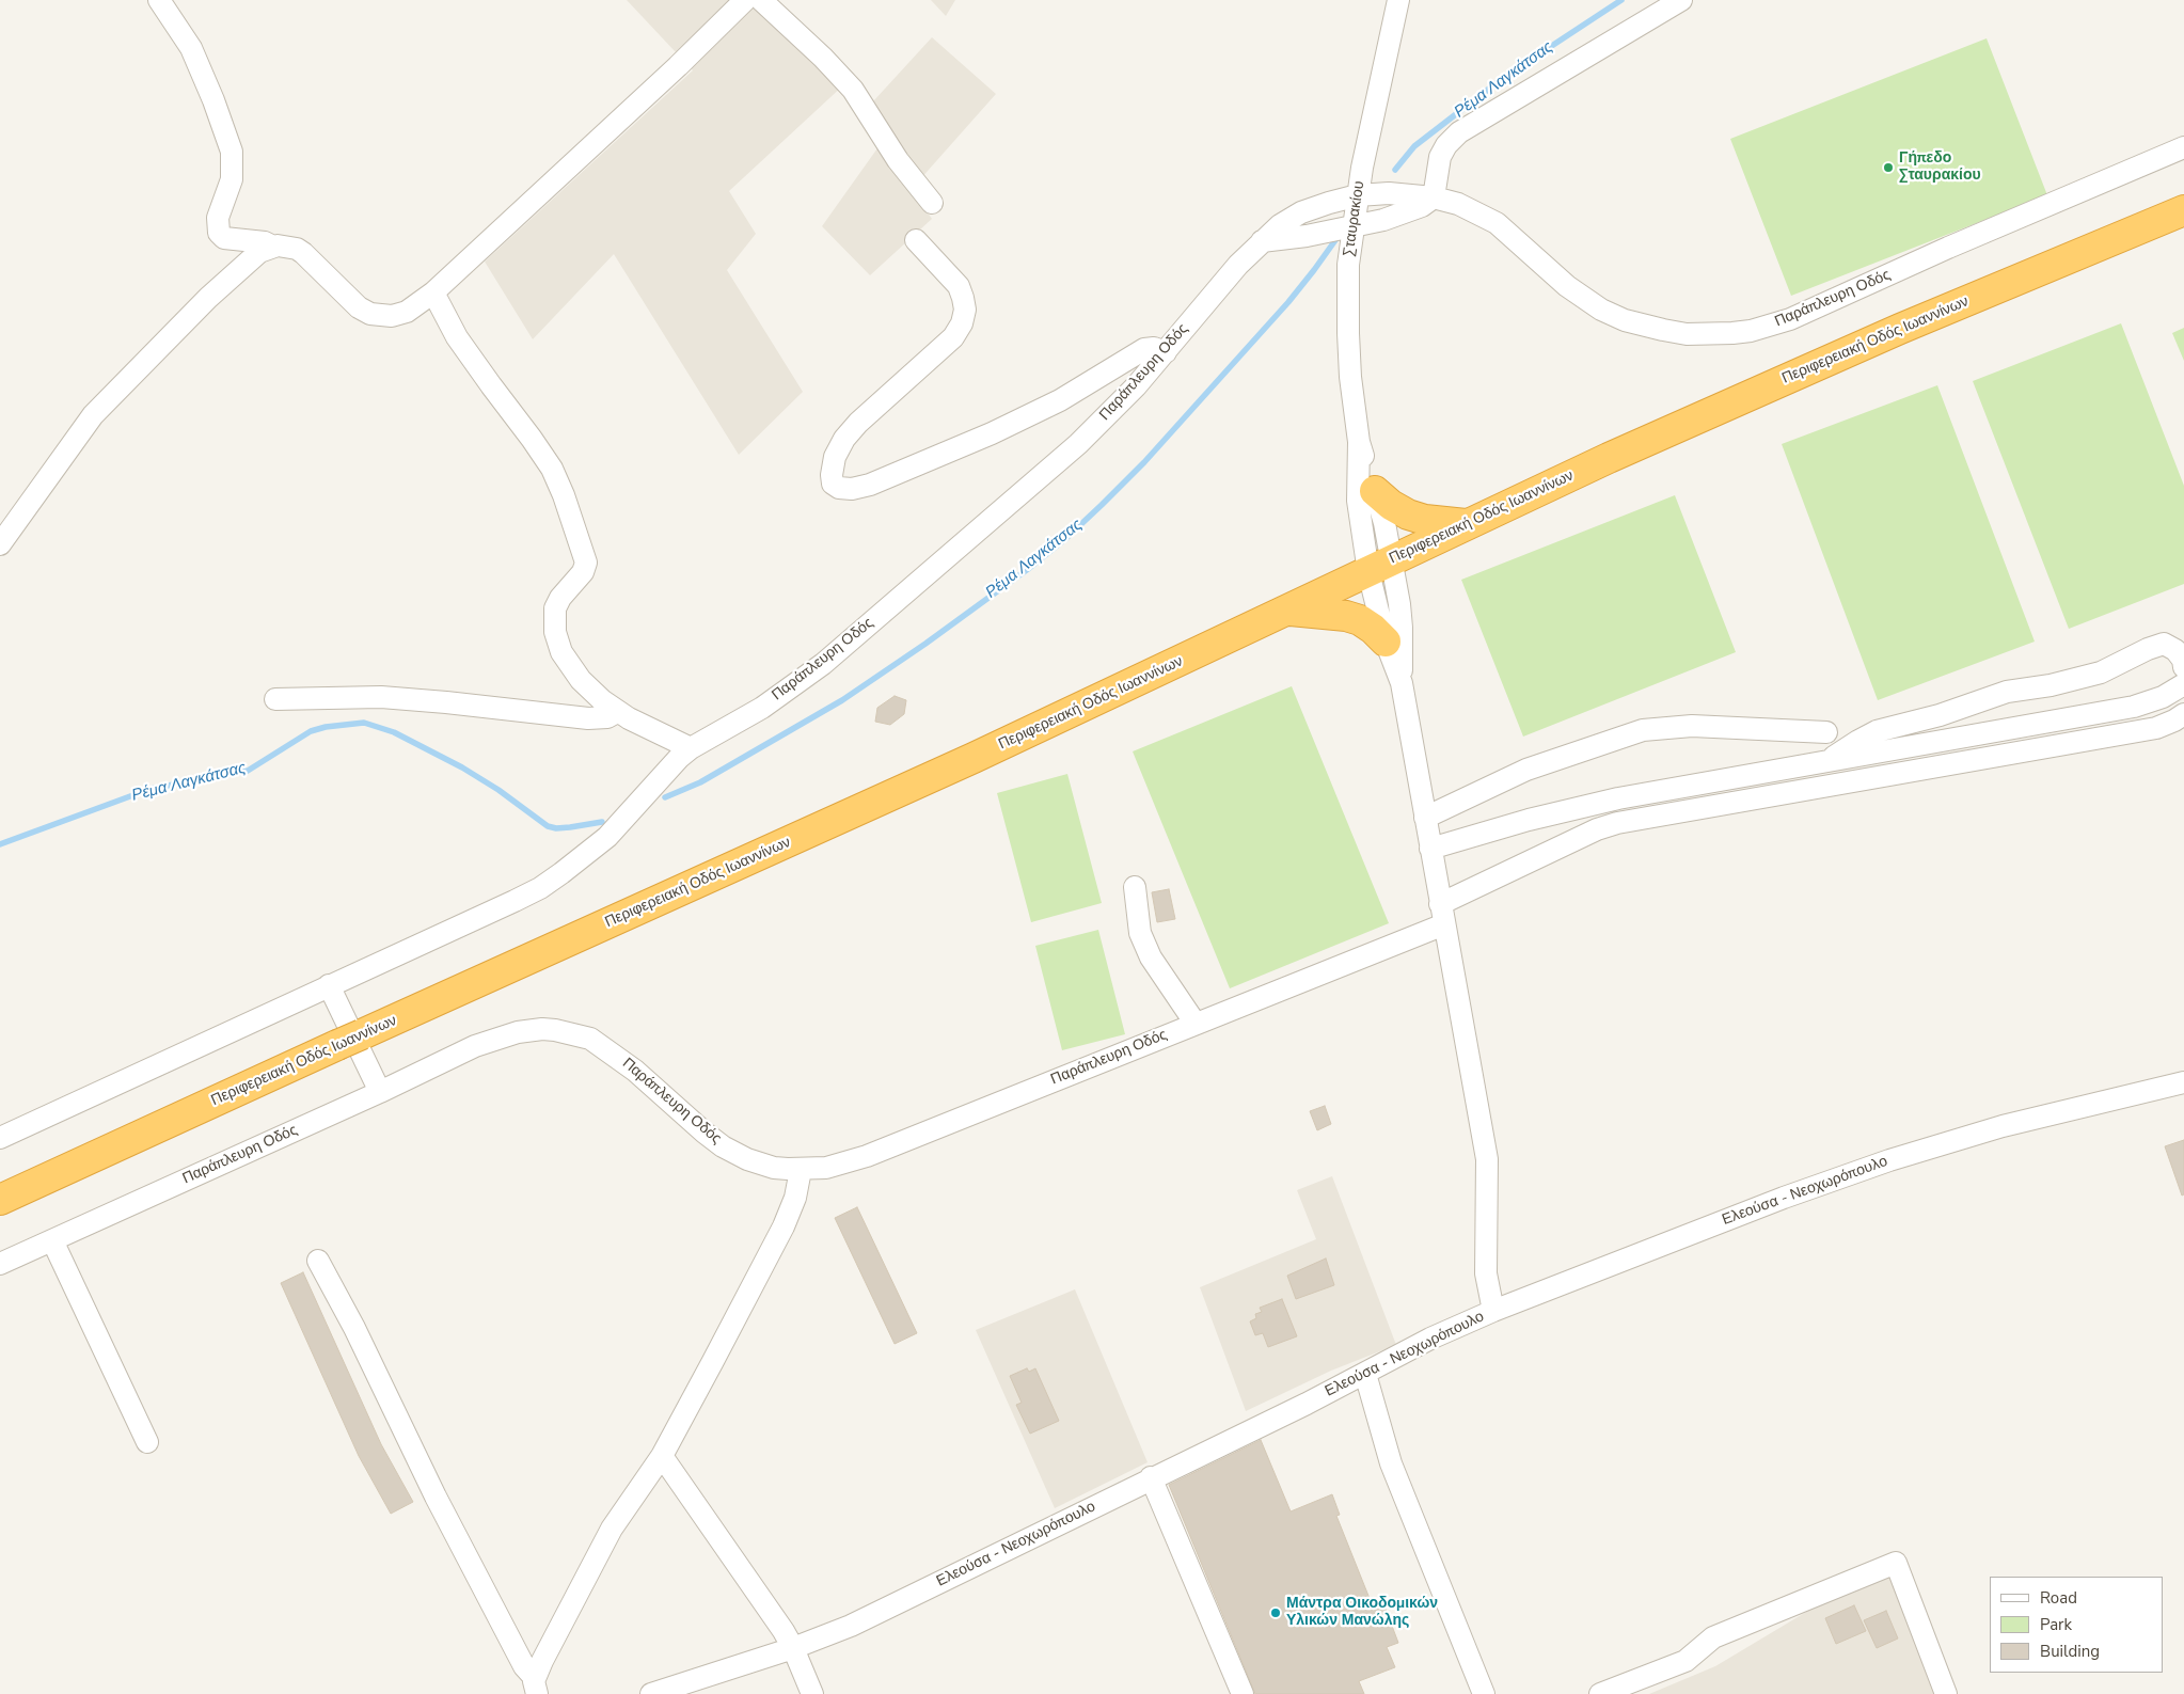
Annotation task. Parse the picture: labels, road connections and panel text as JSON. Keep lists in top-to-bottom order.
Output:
{
  "streets": {
    "highway": ["Περιφερειακή Οδός Ιωαννίνων"],
    "street": ["Σταυρακίου", "Παράπλευρη Οδός", "Ελεούσα - Νεοχωρόπουλο"]
  },
  "crossings": [
    ["Σταυρακίου", "Παράπλευρη Οδός"]
  ],
  "water": ["Ρέμα Λαγκάτσας"],
  "places": ["Γήπεδο Σταυρακίου", "Μάντρα Οικοδομικών Υλικών Μανώλης"],
  "legend": ["Road", "Park", "Building"]
}
